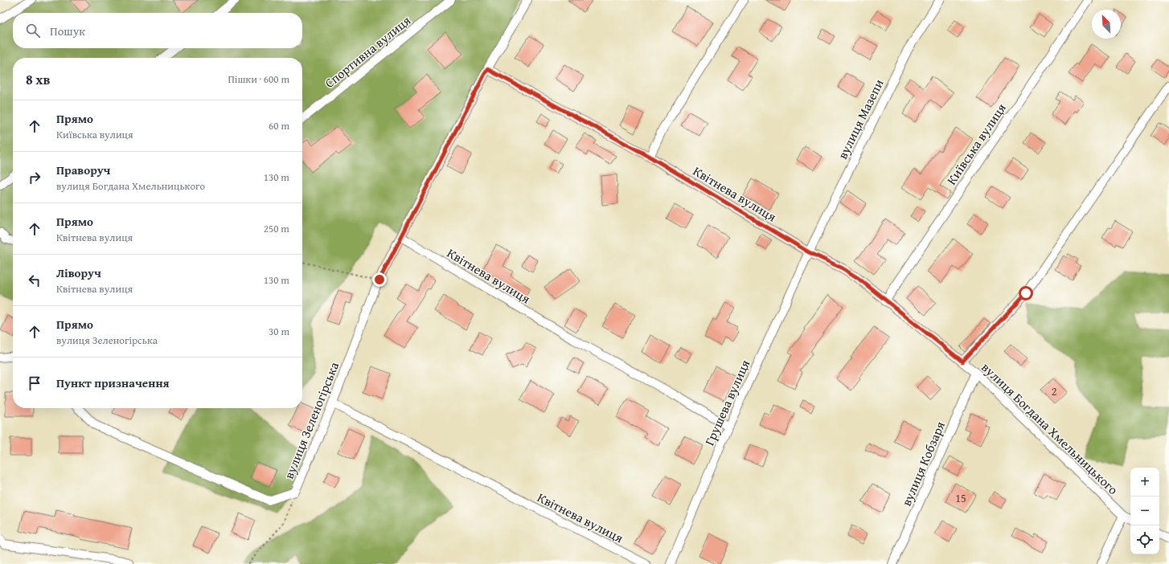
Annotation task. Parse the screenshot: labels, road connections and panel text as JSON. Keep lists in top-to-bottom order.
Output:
{
  "streets": {
    "street": [
      "Спортивна вулиця",
      "вулиця Мазепи",
      "Київська вулиця",
      "Квітнева вулиця",
      "Грушева вулиця",
      "вулиця Зеленогірська",
      "вулиця Богдана Хмельницького",
      "вулиця Кобзаря"
    ]
  },
  "crossings": [
    ["вулиця Мазепи", "Квітнева вулиця"],
    ["вулиця Мазепи", "Грушева вулиця"],
    ["вулиця Мазепи", "вулиця Богдана Хмельницького"],
    ["Київська вулиця", "вулиця Богдана Хмельницького"],
    ["Квітнева вулиця", "Грушева вулиця"],
    ["Квітнева вулиця", "вулиця Зеленогірська"],
    ["Квітнева вулиця", "вулиця Богдана Хмельницького"],
    ["Грушева вулиця", "вулиця Богдана Хмельницького"],
    ["вулиця Богдана Хмельницького", "вулиця Кобзаря"]
  ],
  "house_numbers": ["2", "15"],
  "north": "top left",
  "page": {
    "search": "Пошук",
    "heading": ["8 хв", "Пішки · 600 m"],
    "list": [
      ["Прямо", "Київська вулиця", "60 m"],
      ["Праворуч", "вулиця Богдана Хмельницького", "130 m"],
      ["Прямо", "Квітнева вулиця", "250 m"],
      ["Ліворуч", "Квітнева вулиця", "130 m"],
      ["Прямо", "вулиця Зеленогірська", "30 m"],
      "Пункт призначення"
    ],
    "map_buttons": ["+", "−"]
  }
}
